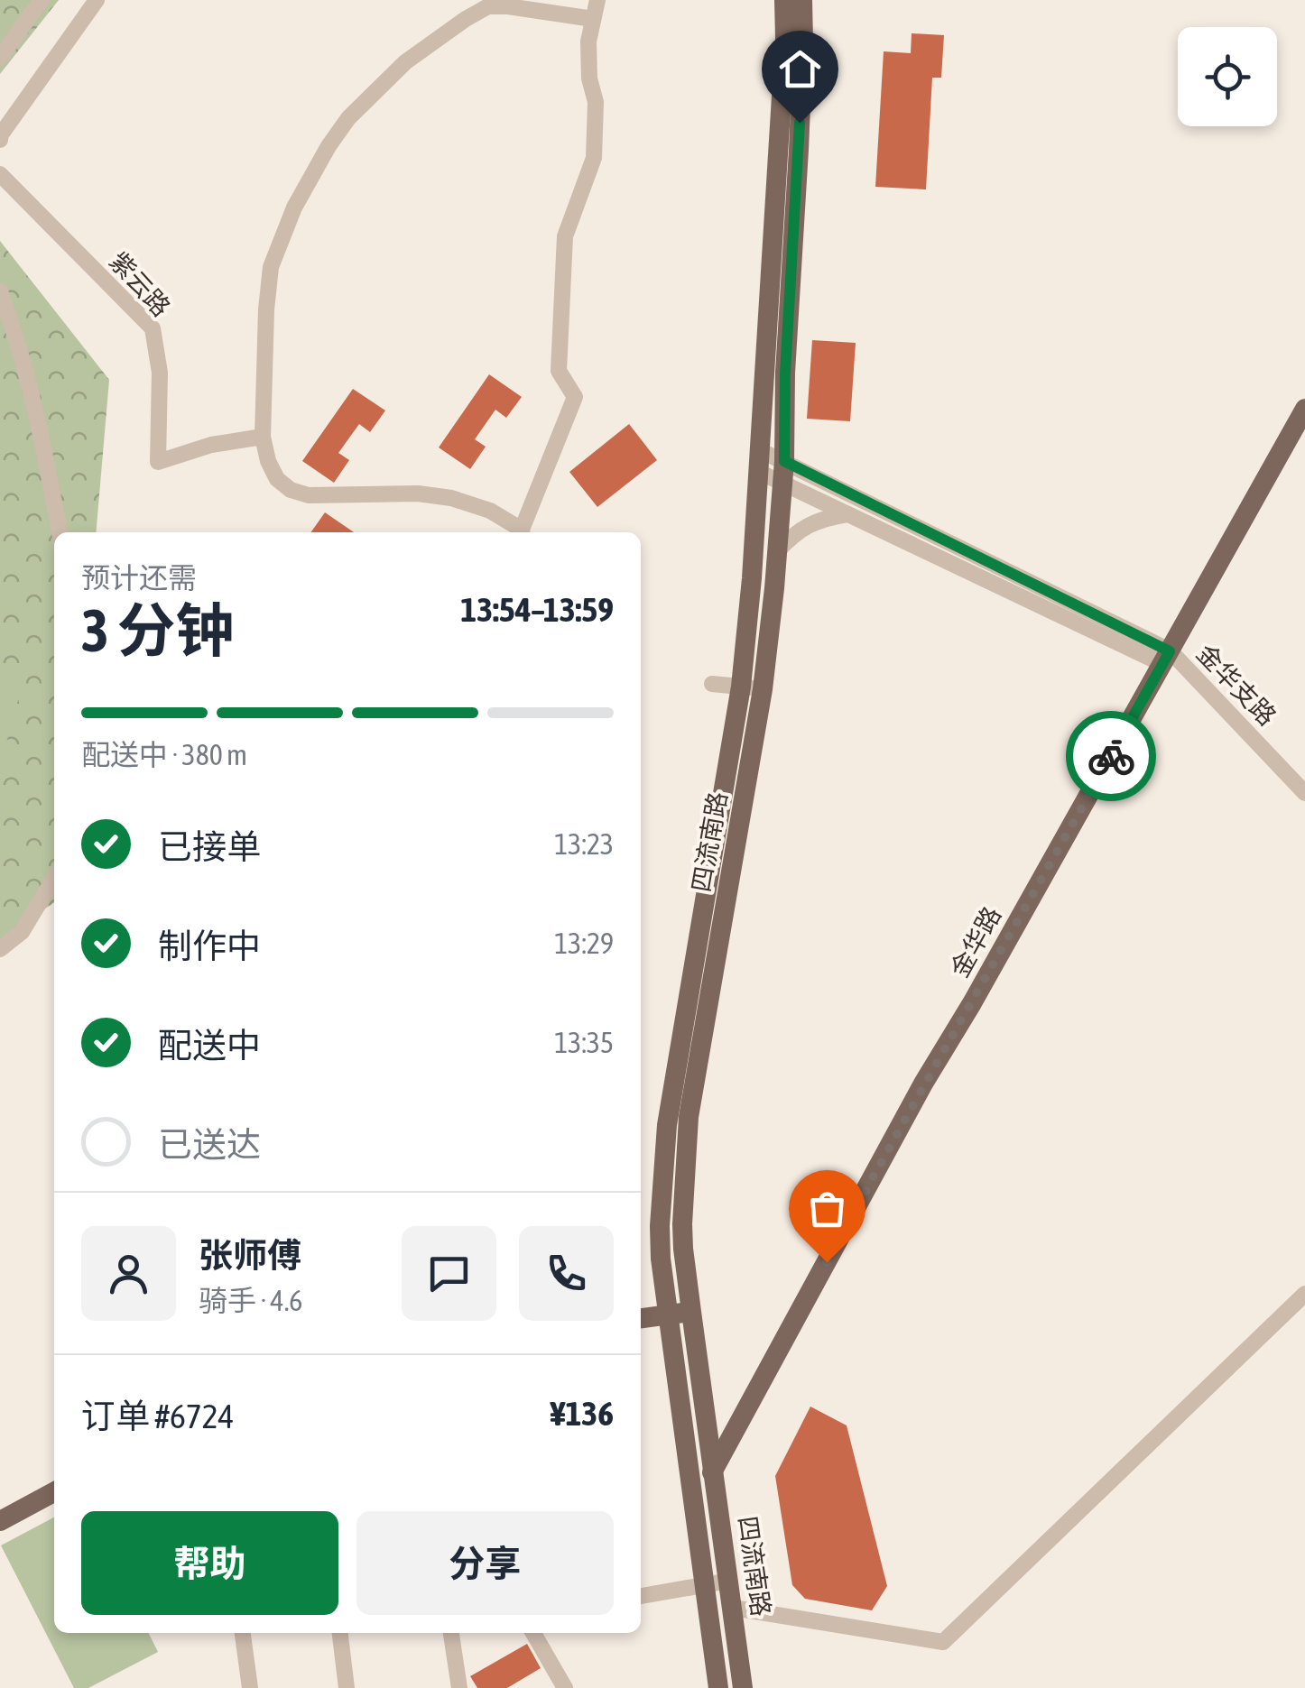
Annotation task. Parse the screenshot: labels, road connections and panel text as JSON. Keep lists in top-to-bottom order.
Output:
{
  "streets": {
    "main road": ["四流南路", "金华路"],
    "street": ["紫云路", "金华支路"]
  },
  "crossings": [
    ["金华支路", "四流南路"],
    ["金华支路", "金华路"],
    ["四流南路", "金华路"]
  ],
  "page": {
    "heading": ["3 分钟", "预计还需", "13:54–13:59"],
    "panel": [
      "张师傅",
      "骑手 · 4.6",
      "订单 #6724",
      "¥136"
    ],
    "bar": "配送中 · 380 m",
    "list": [
      ["已接单", "13:23"],
      ["制作中", "13:29"],
      ["配送中", "13:35"],
      "已送达"
    ],
    "buttons": ["帮助", "分享"]
  }
}
